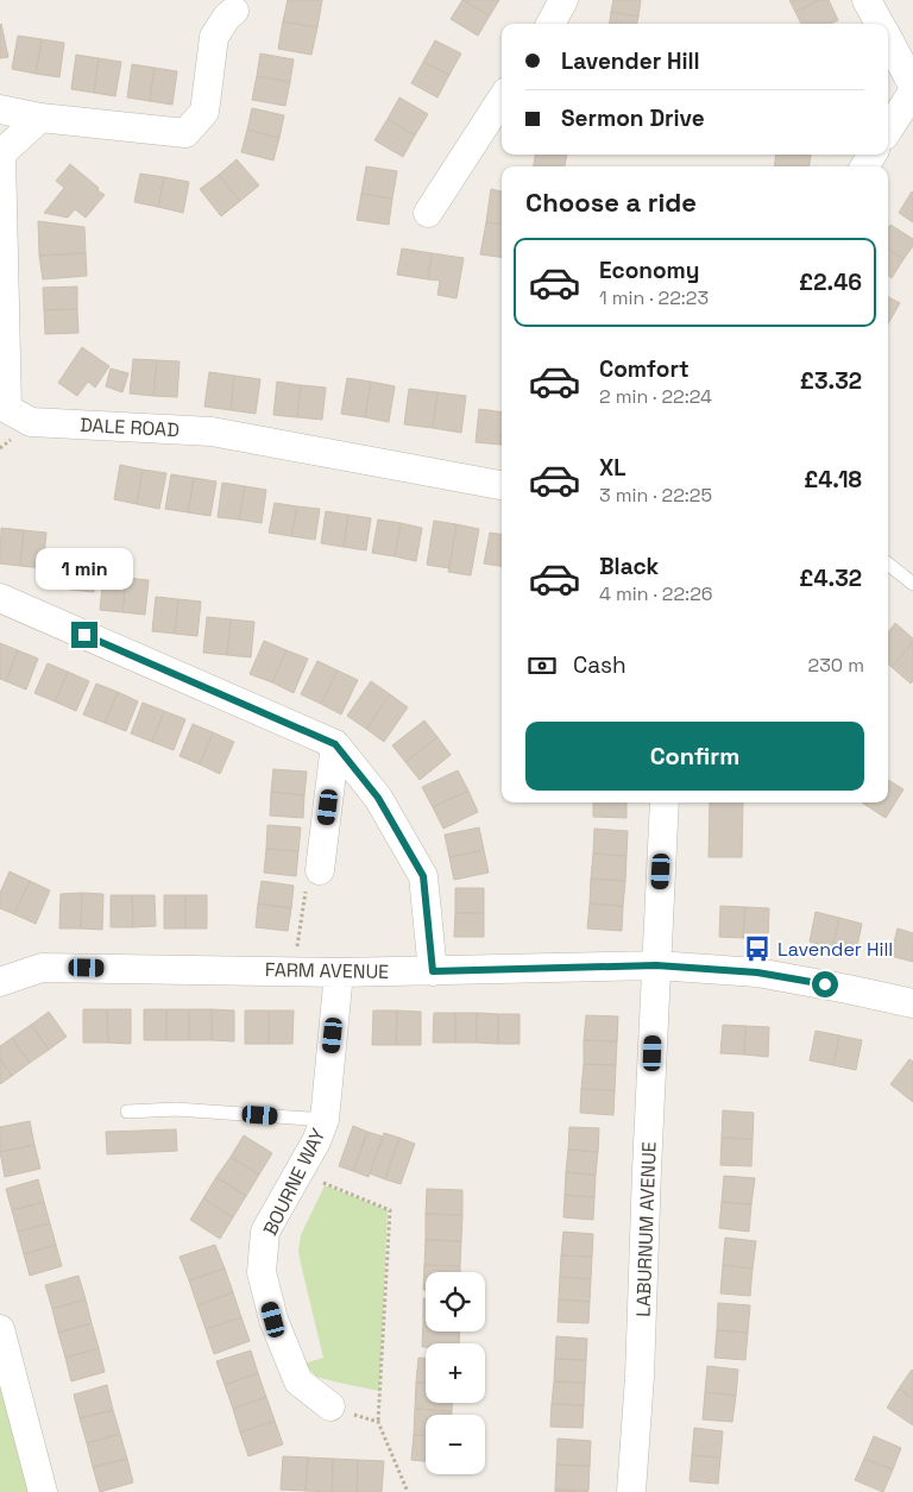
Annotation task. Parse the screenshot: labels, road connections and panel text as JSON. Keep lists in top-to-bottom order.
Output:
{
  "streets": {
    "street": [
      "DALE ROAD",
      "FARM AVENUE",
      "BOURNE WAY",
      "LABURNUM AVENUE"
    ]
  },
  "crossings": [
    ["FARM AVENUE", "BOURNE WAY"],
    ["FARM AVENUE", "LABURNUM AVENUE"]
  ],
  "places": {
    "bus stop": ["Lavender Hill"]
  },
  "page": {
    "banner": ["Lavender Hill", "Sermon Drive"],
    "heading": "Choose a ride",
    "list": [
      {
        "name": "Economy",
        "note": "1 min · 22:23",
        "value": "£2.46"
      },
      {
        "name": "Comfort",
        "note": "2 min · 22:24",
        "value": "£3.32"
      },
      {
        "name": "XL",
        "note": "3 min · 22:25",
        "value": "£4.18"
      },
      {
        "name": "Black",
        "note": "4 min · 22:26",
        "value": "£4.32"
      }
    ],
    "bubble": "1 min",
    "pay": ["Cash", "230 m"],
    "buttons": "Confirm",
    "map_buttons": ["+", "−"]
  }
}
